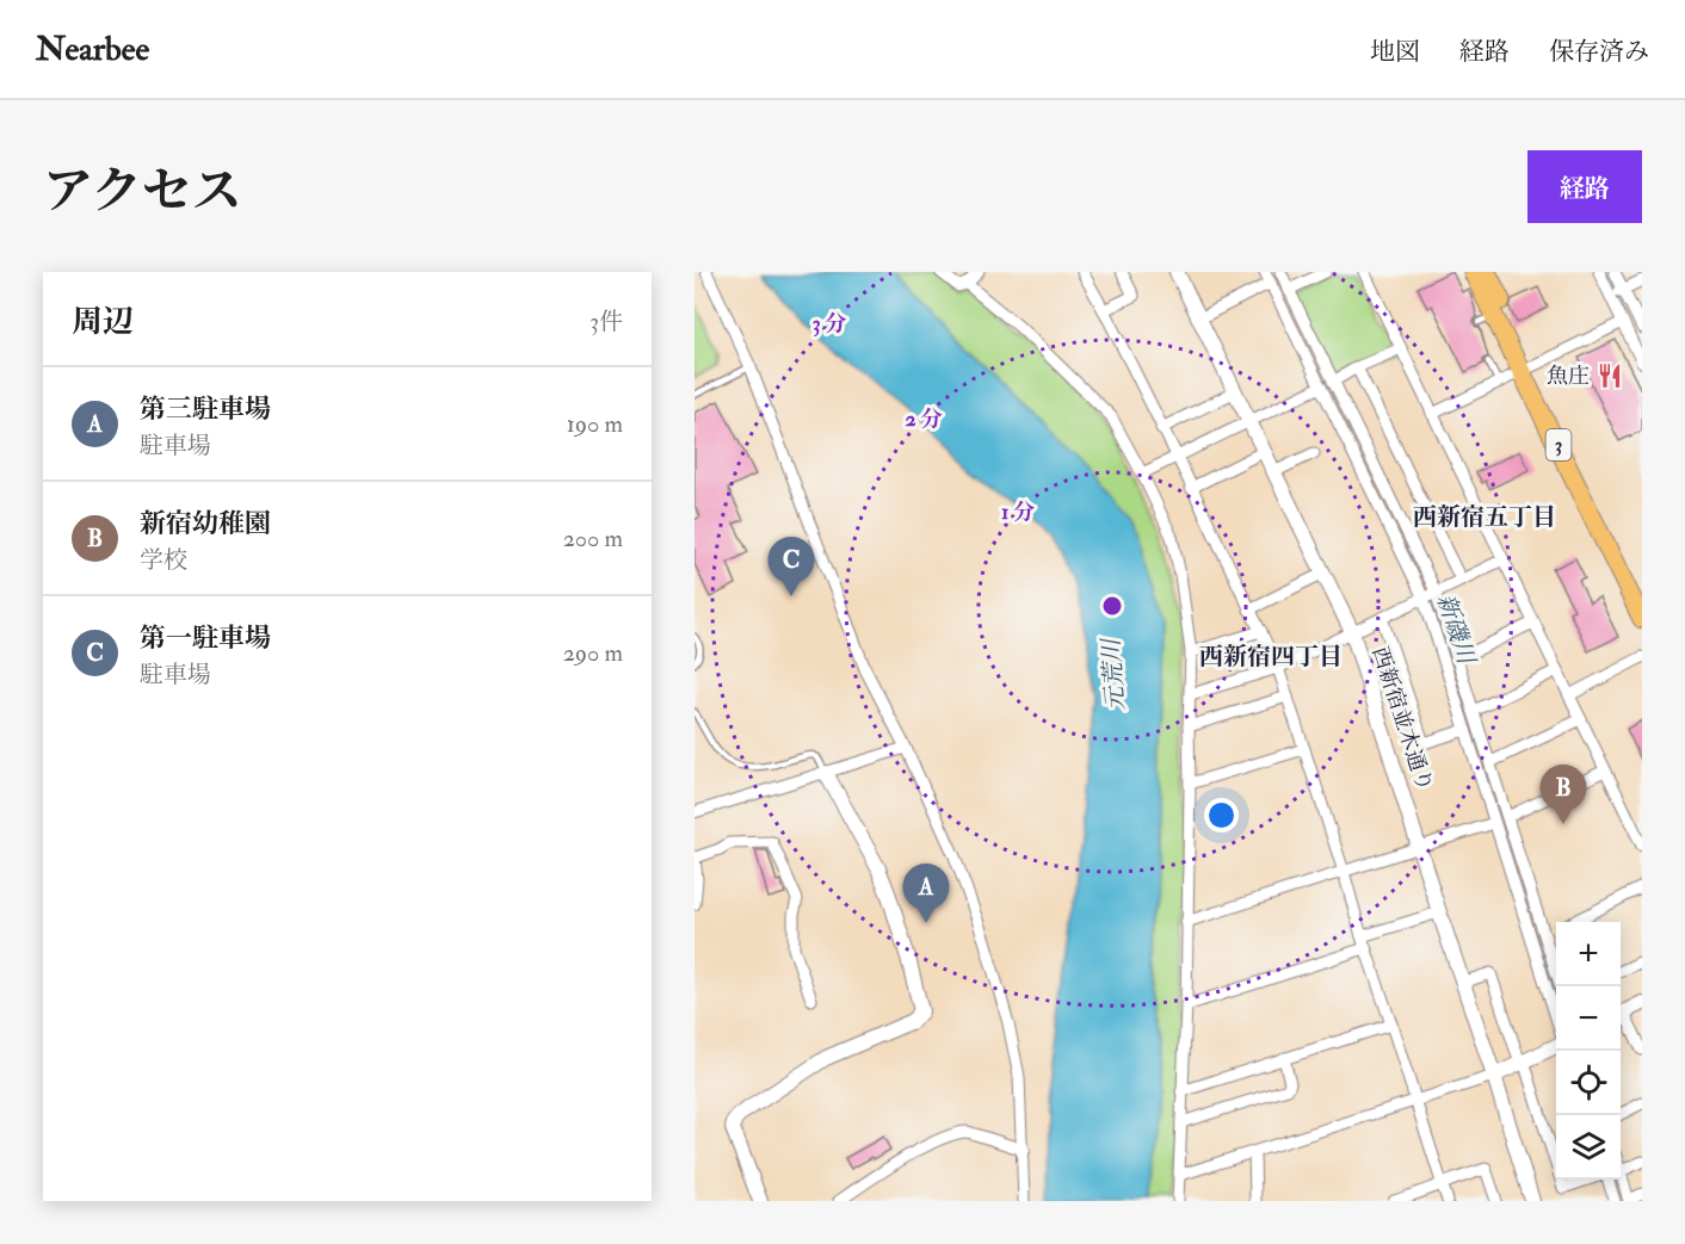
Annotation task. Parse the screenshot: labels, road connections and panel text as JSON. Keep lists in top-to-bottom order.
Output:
{
  "streets": {
    "main road": ["3"],
    "street": ["西新宿並木通り"]
  },
  "districts": ["西新宿五丁目", "西新宿四丁目"],
  "water": ["新磯川", "元荒川"],
  "places": {
    "restaurant": ["魚庄"]
  },
  "page": {
    "header": "Nearbee",
    "nav": ["地図", "経路", "保存済み"],
    "title": "アクセス",
    "buttons": "経路",
    "heading": ["周辺", "3件"],
    "list": [
      {
        "mark": "A",
        "name": "第三駐車場",
        "note": "駐車場",
        "value": "190 m"
      },
      {
        "mark": "B",
        "name": "新宿幼稚園",
        "note": "学校",
        "value": "200 m"
      },
      {
        "mark": "C",
        "name": "第一駐車場",
        "note": "駐車場",
        "value": "290 m"
      }
    ],
    "pins": ["C", "B", "A"],
    "map_buttons": ["+", "−"]
  },
  "rings": ["3 分", "2 分", "1 分"]
}
